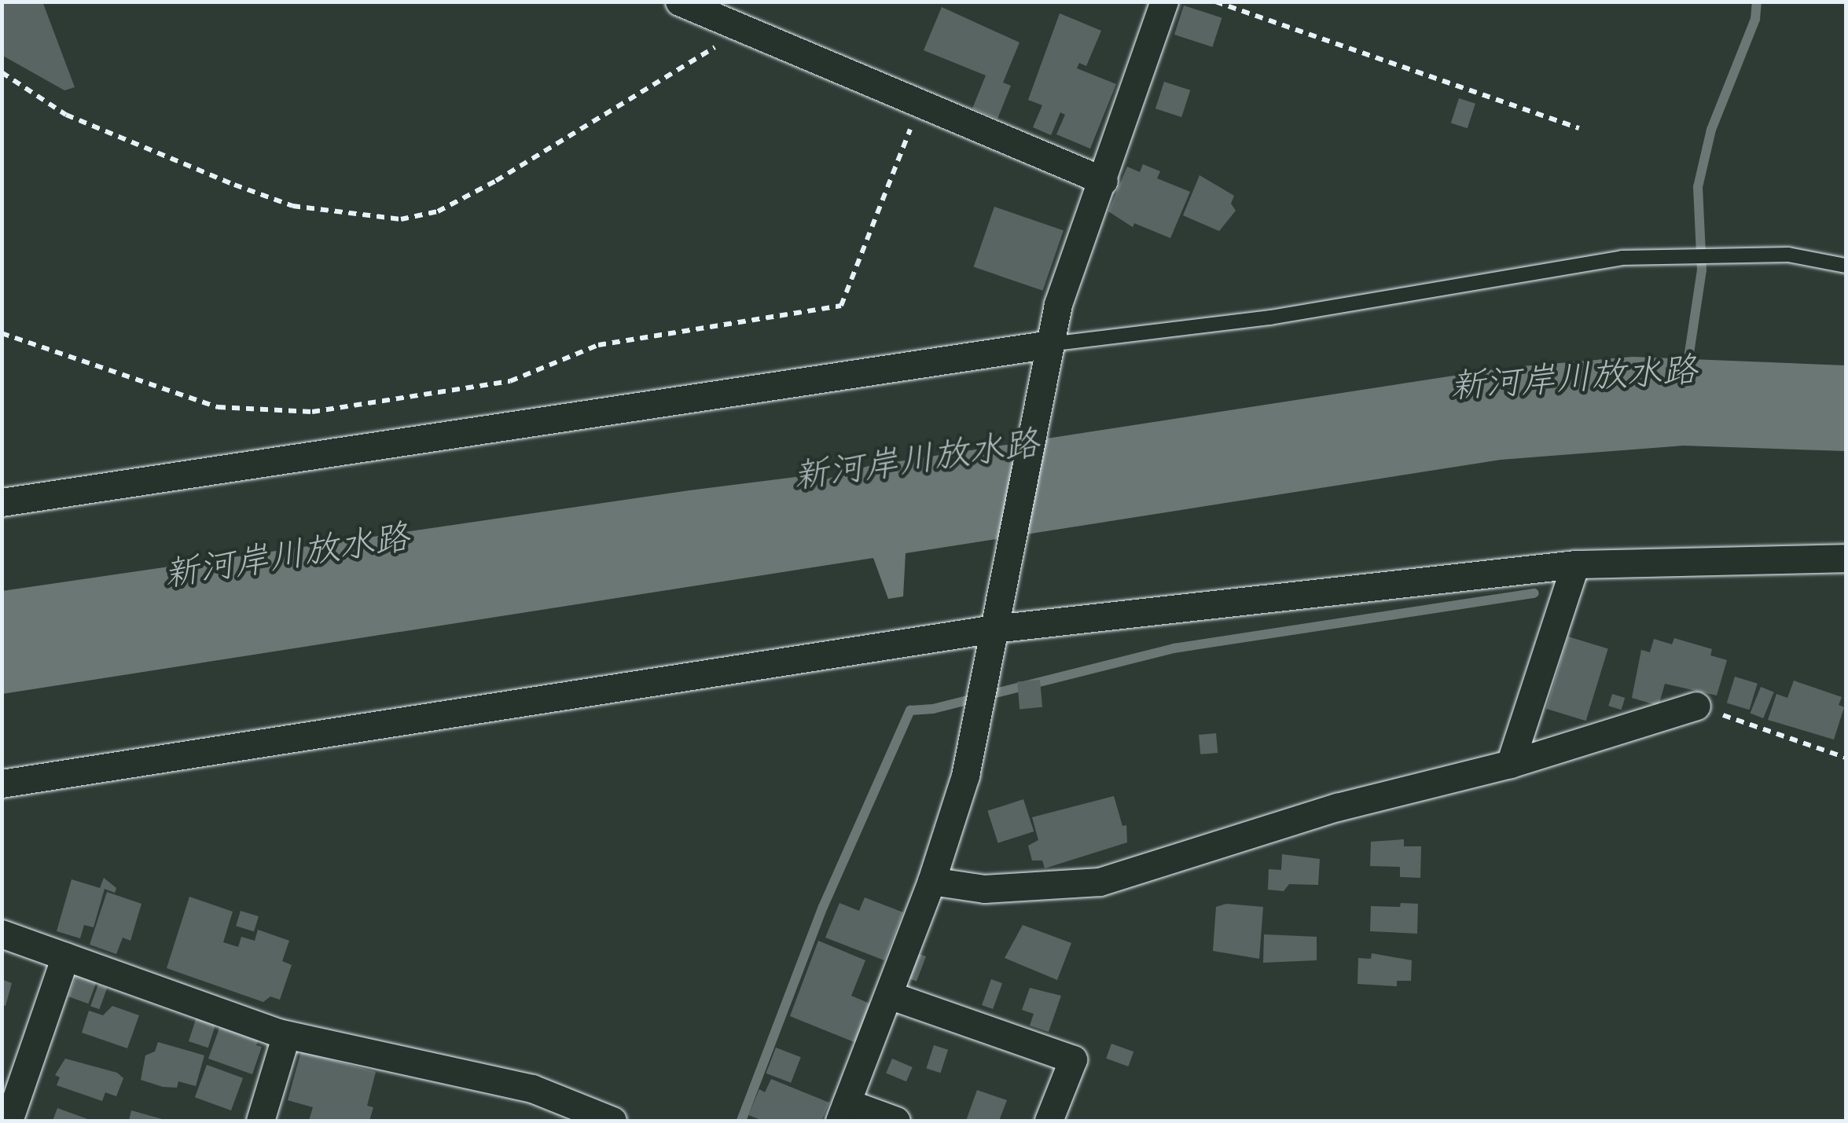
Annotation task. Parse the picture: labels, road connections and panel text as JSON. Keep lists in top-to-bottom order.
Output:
{
  "water": ["新河岸川放水路"]
}
